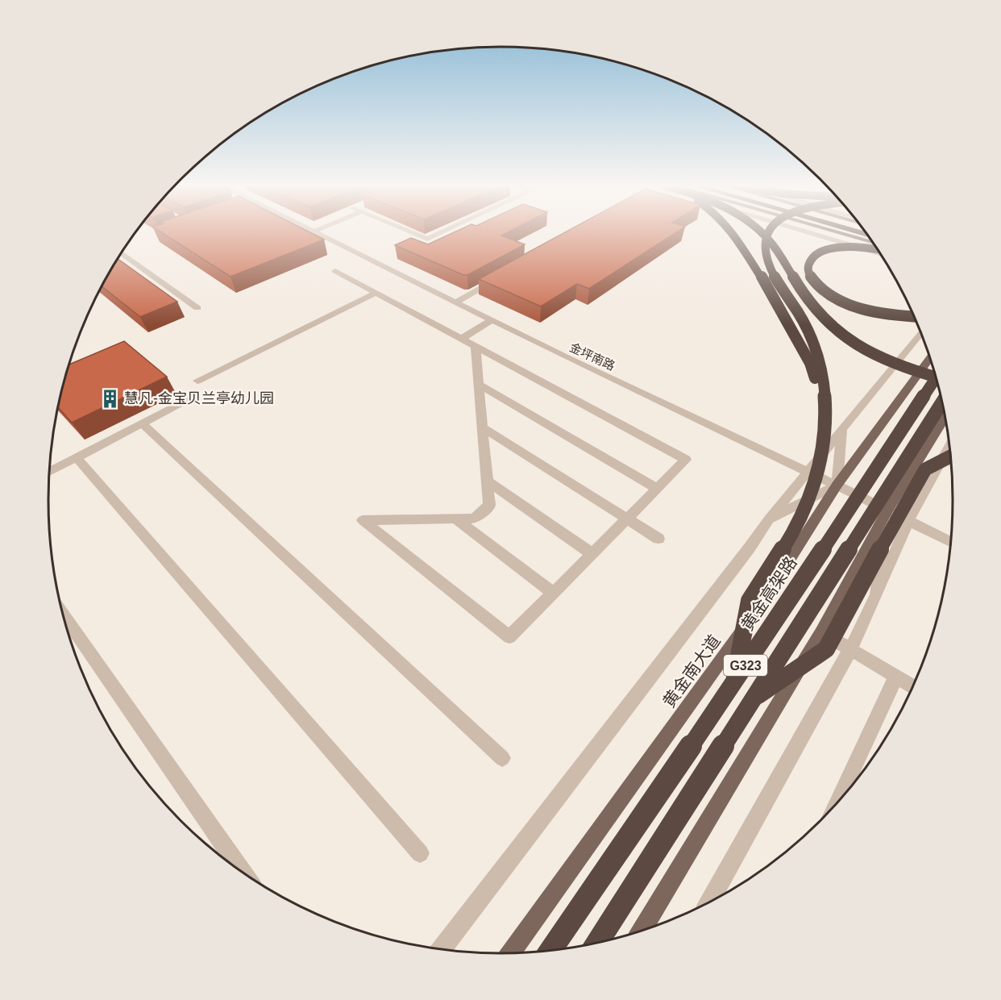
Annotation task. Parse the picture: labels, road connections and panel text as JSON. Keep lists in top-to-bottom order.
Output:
{
  "streets": {
    "highway": ["黄金高架路", "G323"],
    "main road": ["黄金南大道"],
    "street": ["金坪南路"]
  },
  "crossings": [
    ["金坪南路", "黄金南大道"]
  ],
  "places": {
    "building": ["慧凡-金宝贝兰亭幼儿园"]
  }
}
